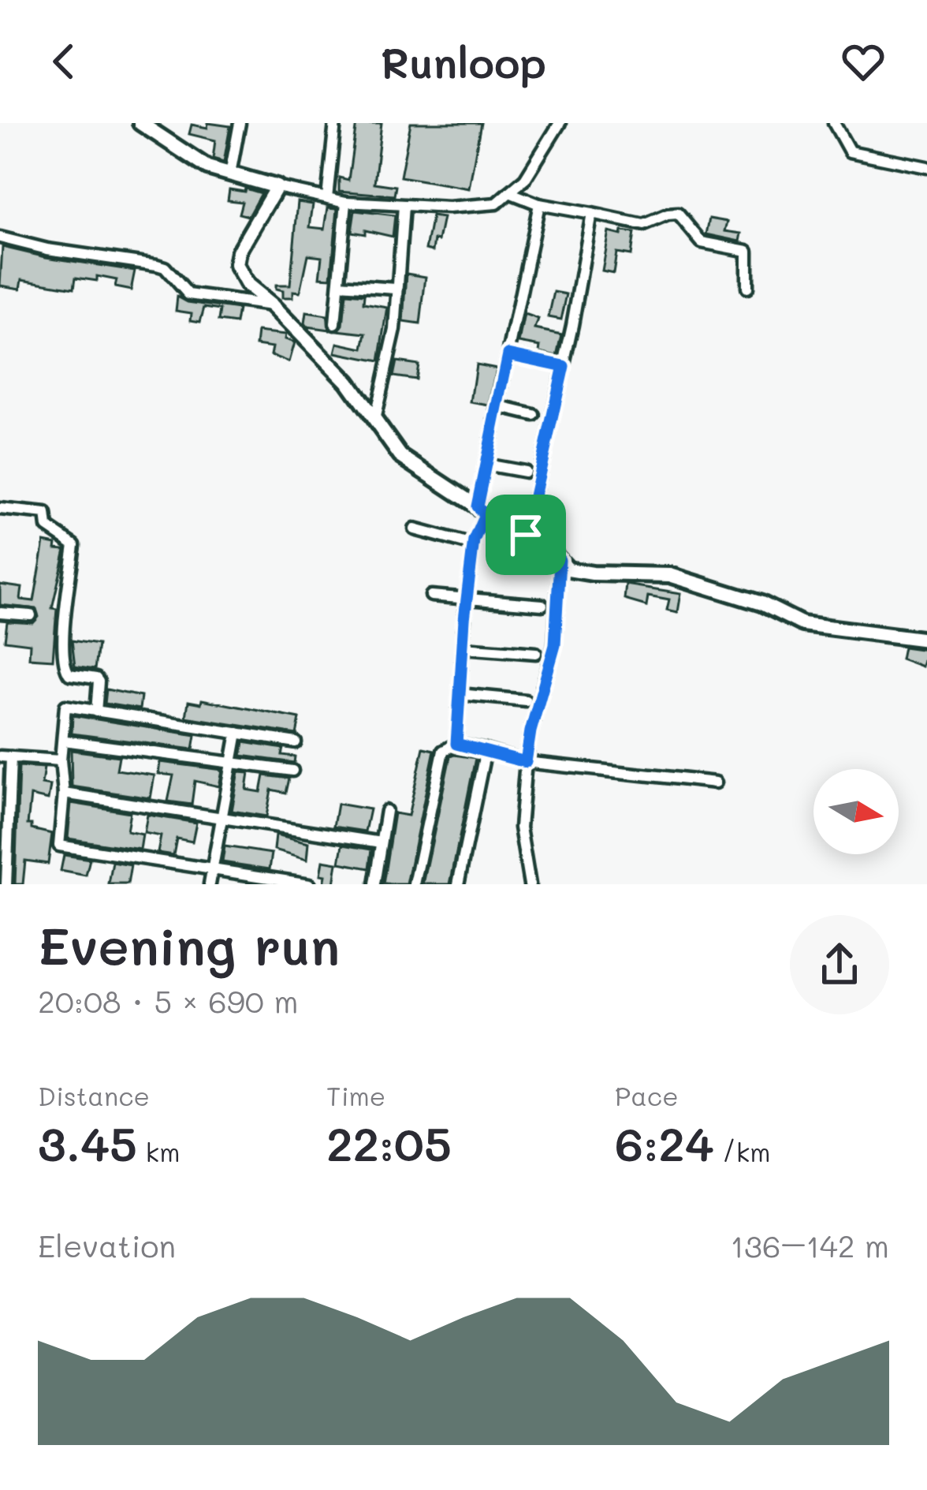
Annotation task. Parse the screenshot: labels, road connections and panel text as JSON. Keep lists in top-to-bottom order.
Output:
{
  "north": "right",
  "page": {
    "header": "Runloop",
    "heading": ["Evening run", "20:08 · 5 × 690 m"],
    "stats": [
      ["Distance", "3.45 km"],
      ["Time", "22:05"],
      ["Pace", "6:24 /km"]
    ],
    "chart": ["Elevation", "136–142 m"]
  }
}
